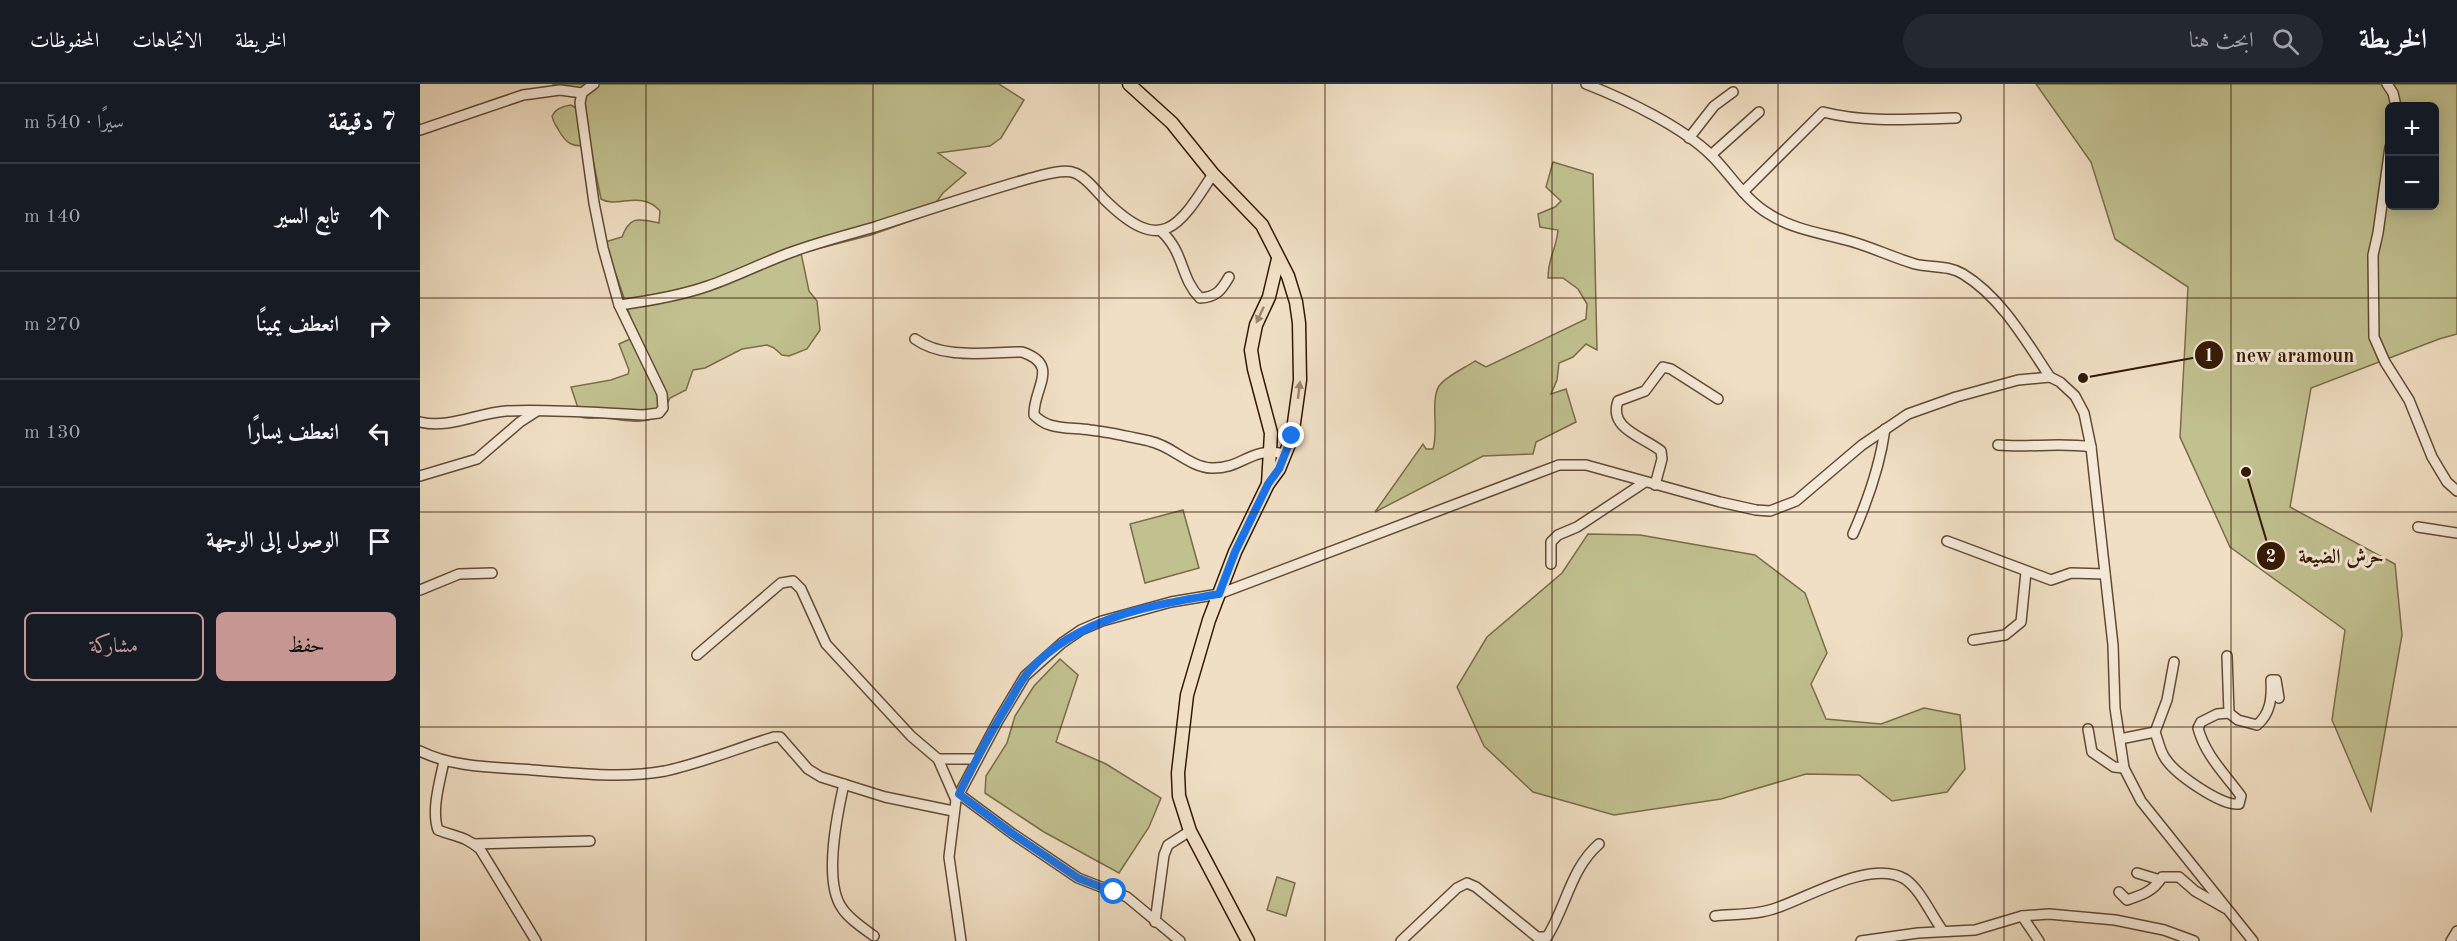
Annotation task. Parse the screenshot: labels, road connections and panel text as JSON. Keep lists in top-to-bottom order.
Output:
{
  "places": ["new aramoun", "حرش الضيعة"],
  "page": {
    "header": "الخريطة",
    "search": "ابحث هنا",
    "nav": ["الخريطة", "الاتجاهات", "المحفوظات"],
    "heading": ["7 دقيقة", "سيرًا · 540 m"],
    "map_buttons": ["+", "−"],
    "list": [
      ["تابع السير", "140 m"],
      ["انعطف يمينًا", "270 m"],
      ["انعطف يسارًا", "130 m"],
      "الوصول إلى الوجهة"
    ],
    "buttons": ["حفظ", "مشاركة"]
  }
}
